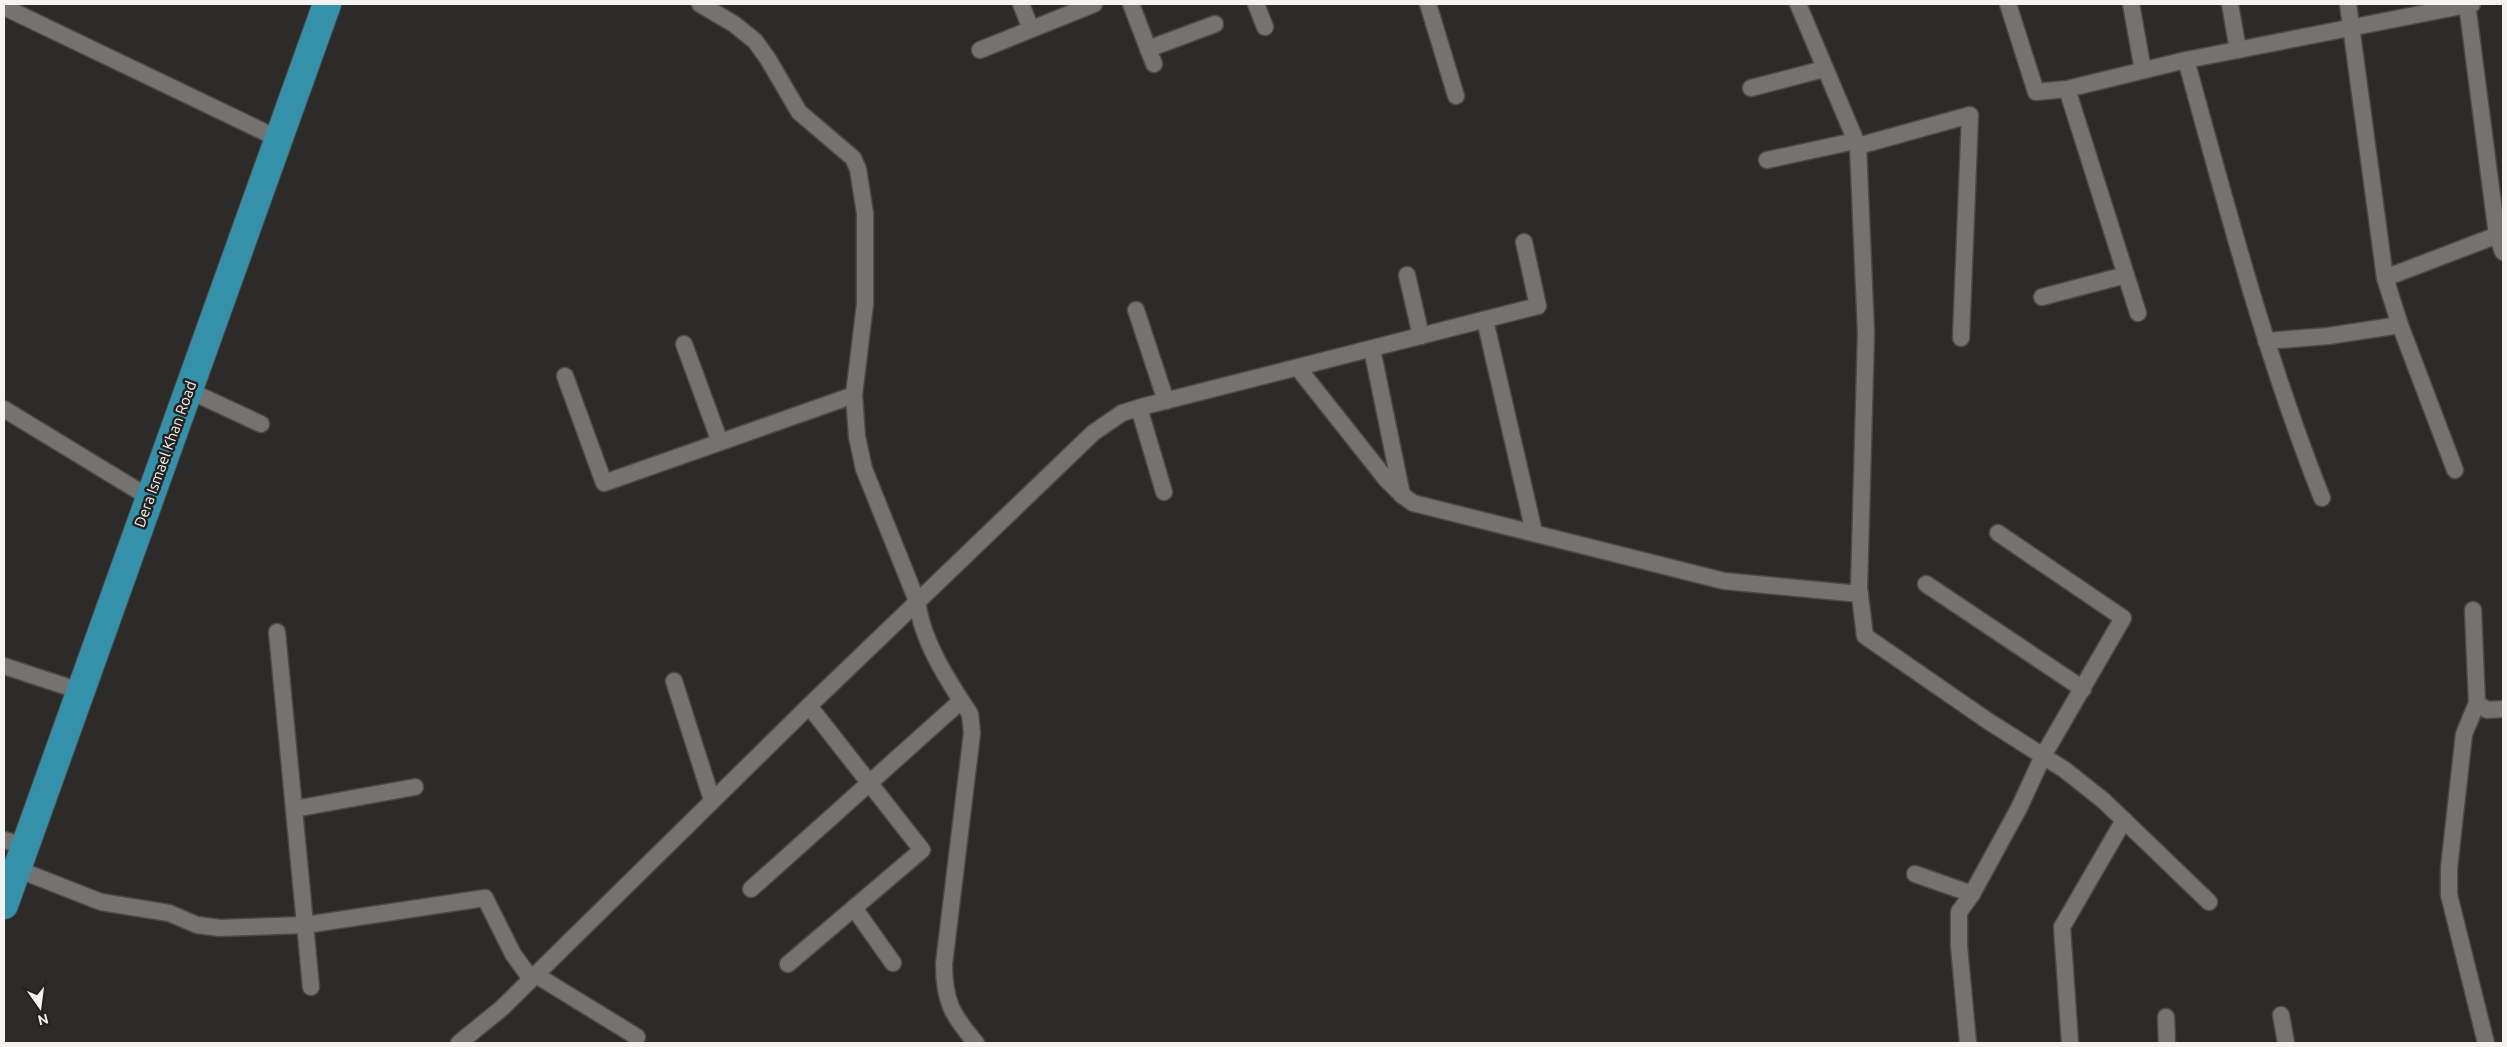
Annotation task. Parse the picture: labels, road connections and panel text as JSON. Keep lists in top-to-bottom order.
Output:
{
  "streets": {
    "highway": ["Dera Ismael Khan Road"]
  },
  "north": "bottom"
}
